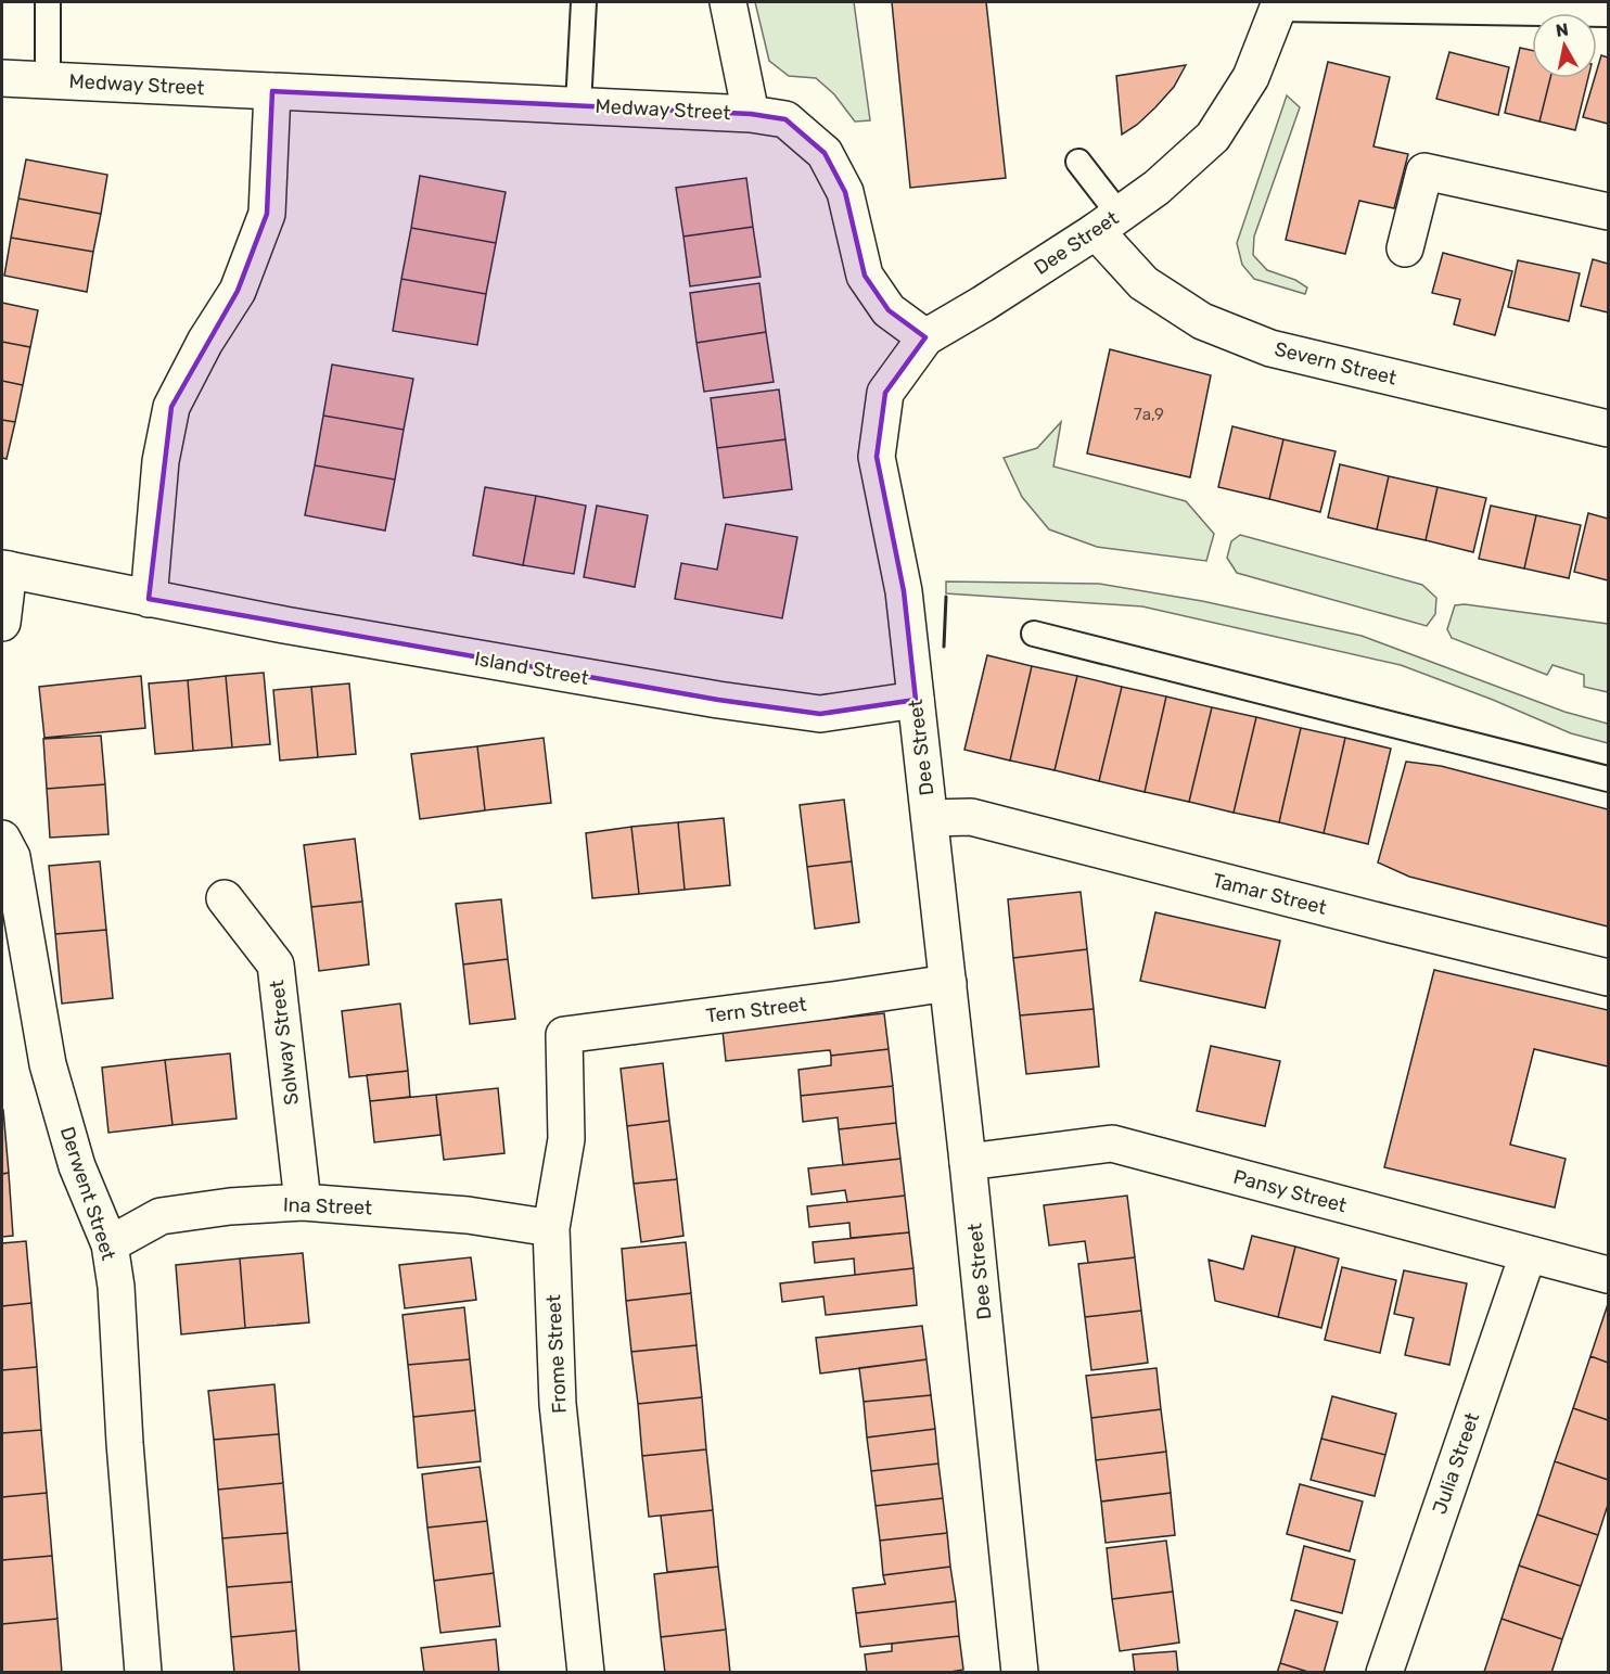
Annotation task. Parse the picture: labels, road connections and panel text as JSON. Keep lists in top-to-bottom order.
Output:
{
  "streets": {
    "street": [
      "Medway Street",
      "Dee Street",
      "Severn Street",
      "Island Street",
      "Tamar Street",
      "Tern Street",
      "Solway Street",
      "Pansy Street",
      "Derwent Street",
      "Ina Street",
      "Frome Street",
      "Julia Street"
    ]
  },
  "crossings": [
    ["Medway Street", "Dee Street"],
    ["Dee Street", "Severn Street"],
    ["Dee Street", "Island Street"],
    ["Dee Street", "Tamar Street"],
    ["Dee Street", "Tern Street"],
    ["Dee Street", "Pansy Street"],
    ["Tern Street", "Frome Street"],
    ["Solway Street", "Ina Street"],
    ["Pansy Street", "Julia Street"],
    ["Derwent Street", "Ina Street"],
    ["Ina Street", "Frome Street"]
  ],
  "house_numbers": ["7a,9"],
  "north": "top"
}
